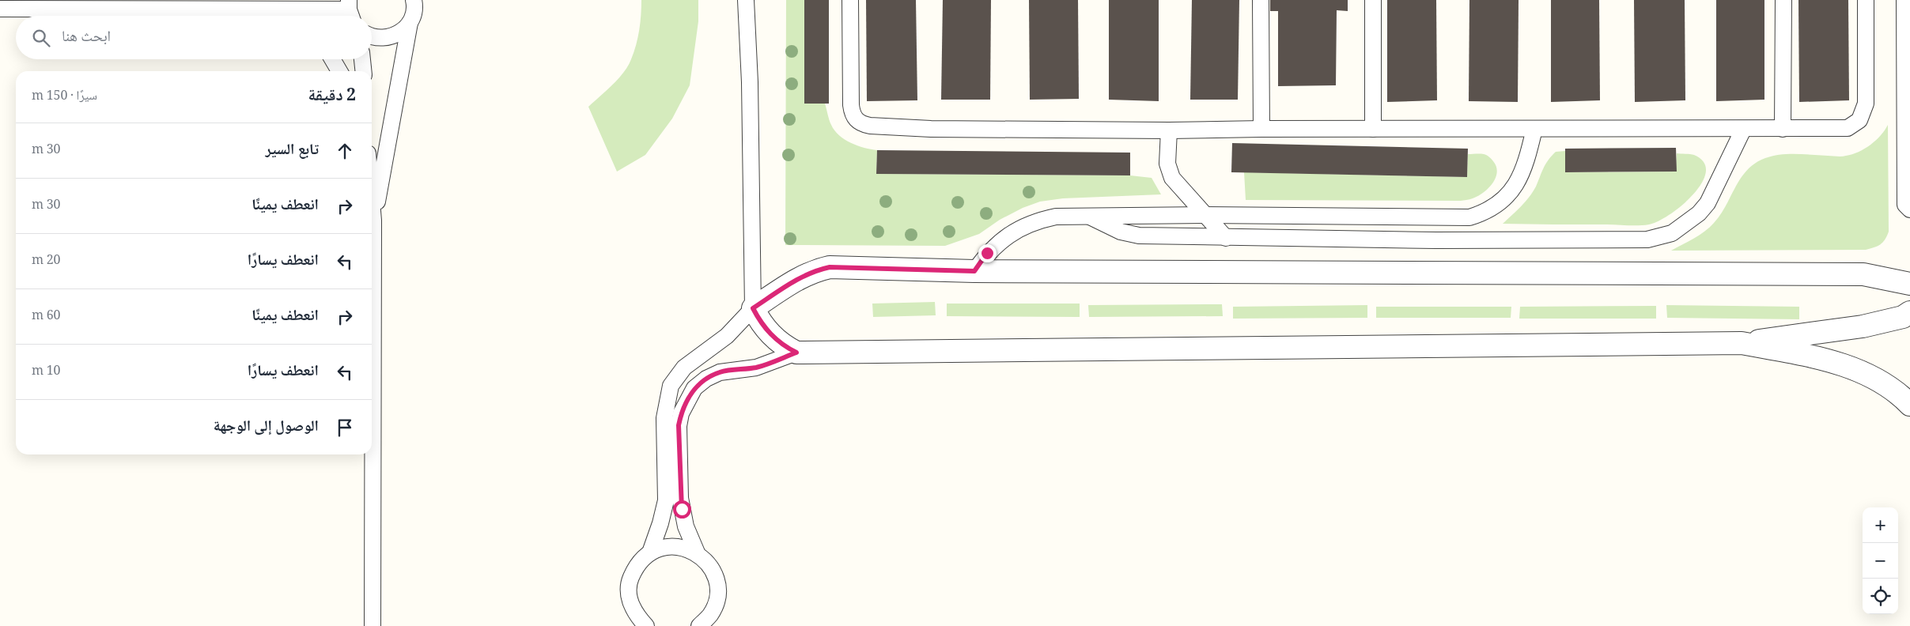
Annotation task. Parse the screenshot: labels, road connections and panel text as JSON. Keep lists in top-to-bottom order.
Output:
{
  "page": {
    "search": "ابحث هنا",
    "heading": ["2 دقيقة", "سيرًا · 150 m"],
    "list": [
      ["تابع السير", "30 m"],
      ["انعطف يمينًا", "30 m"],
      ["انعطف يسارًا", "20 m"],
      ["انعطف يمينًا", "60 m"],
      ["انعطف يسارًا", "10 m"],
      "الوصول إلى الوجهة"
    ],
    "map_buttons": ["+", "−"]
  }
}
